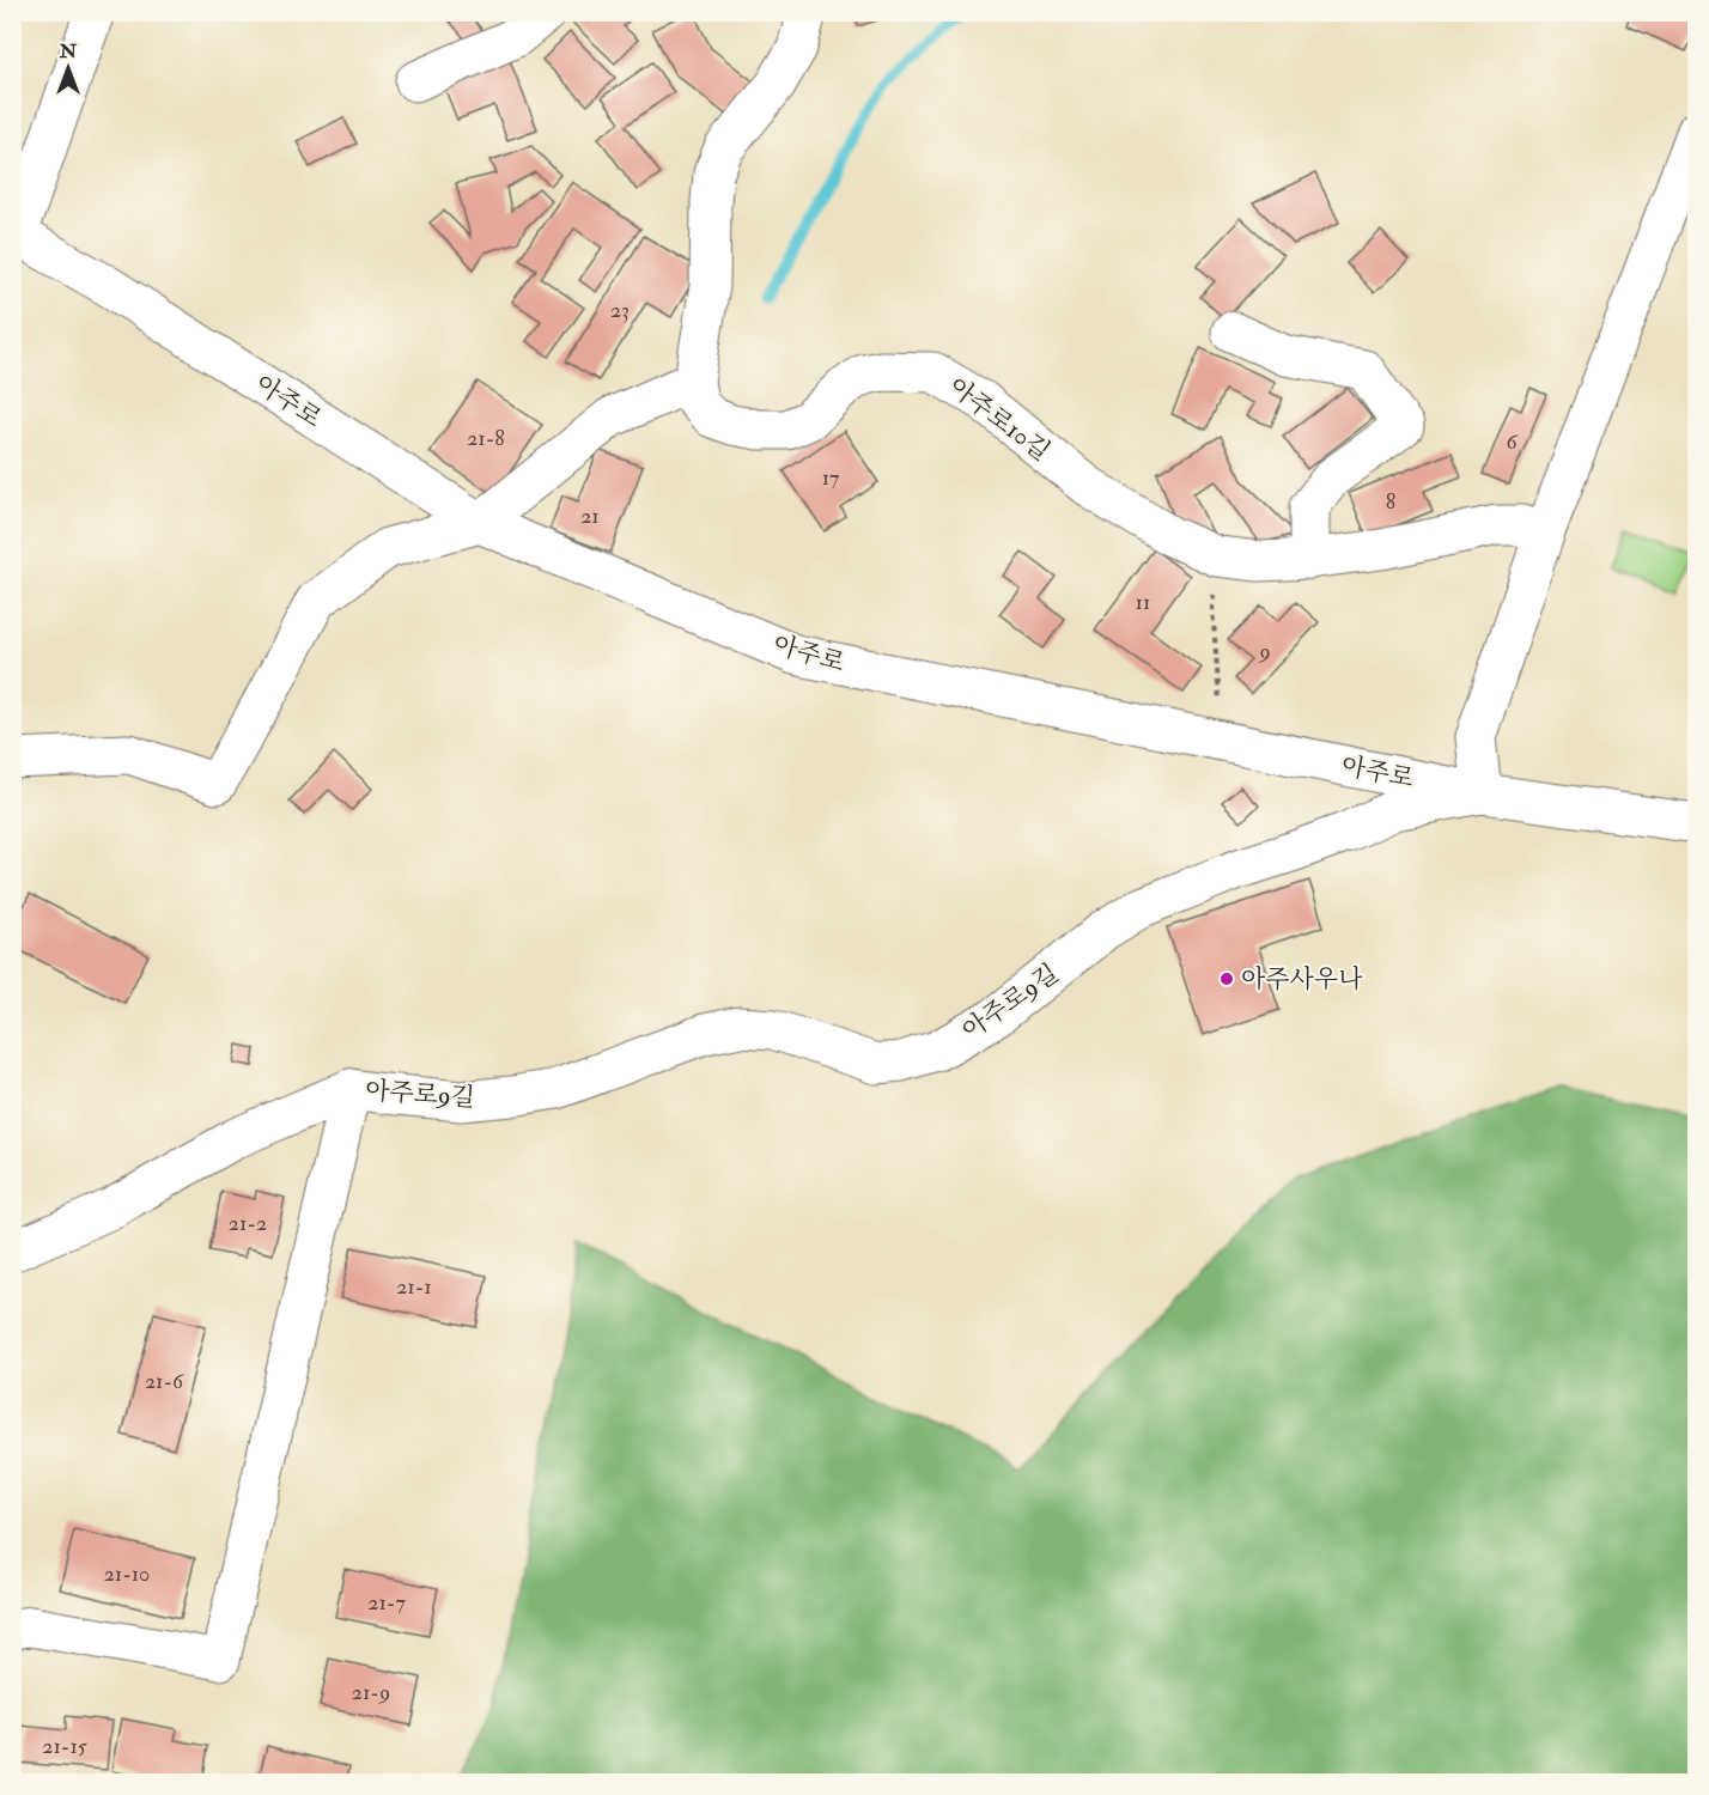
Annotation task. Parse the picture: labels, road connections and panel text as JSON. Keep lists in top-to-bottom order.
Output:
{
  "streets": {
    "street": ["아주로", "아주로10길", "아주로9길"]
  },
  "crossings": [
    ["아주로", "아주로9길"]
  ],
  "places": ["아주사우나"],
  "house_numbers": [
    "23",
    "21-8",
    "6",
    "17",
    "8",
    "21",
    "11",
    "9",
    "21-2",
    "21-1",
    "21-6",
    "21-10",
    "21-7",
    "21-9",
    "21-15"
  ],
  "north": "top"
}
